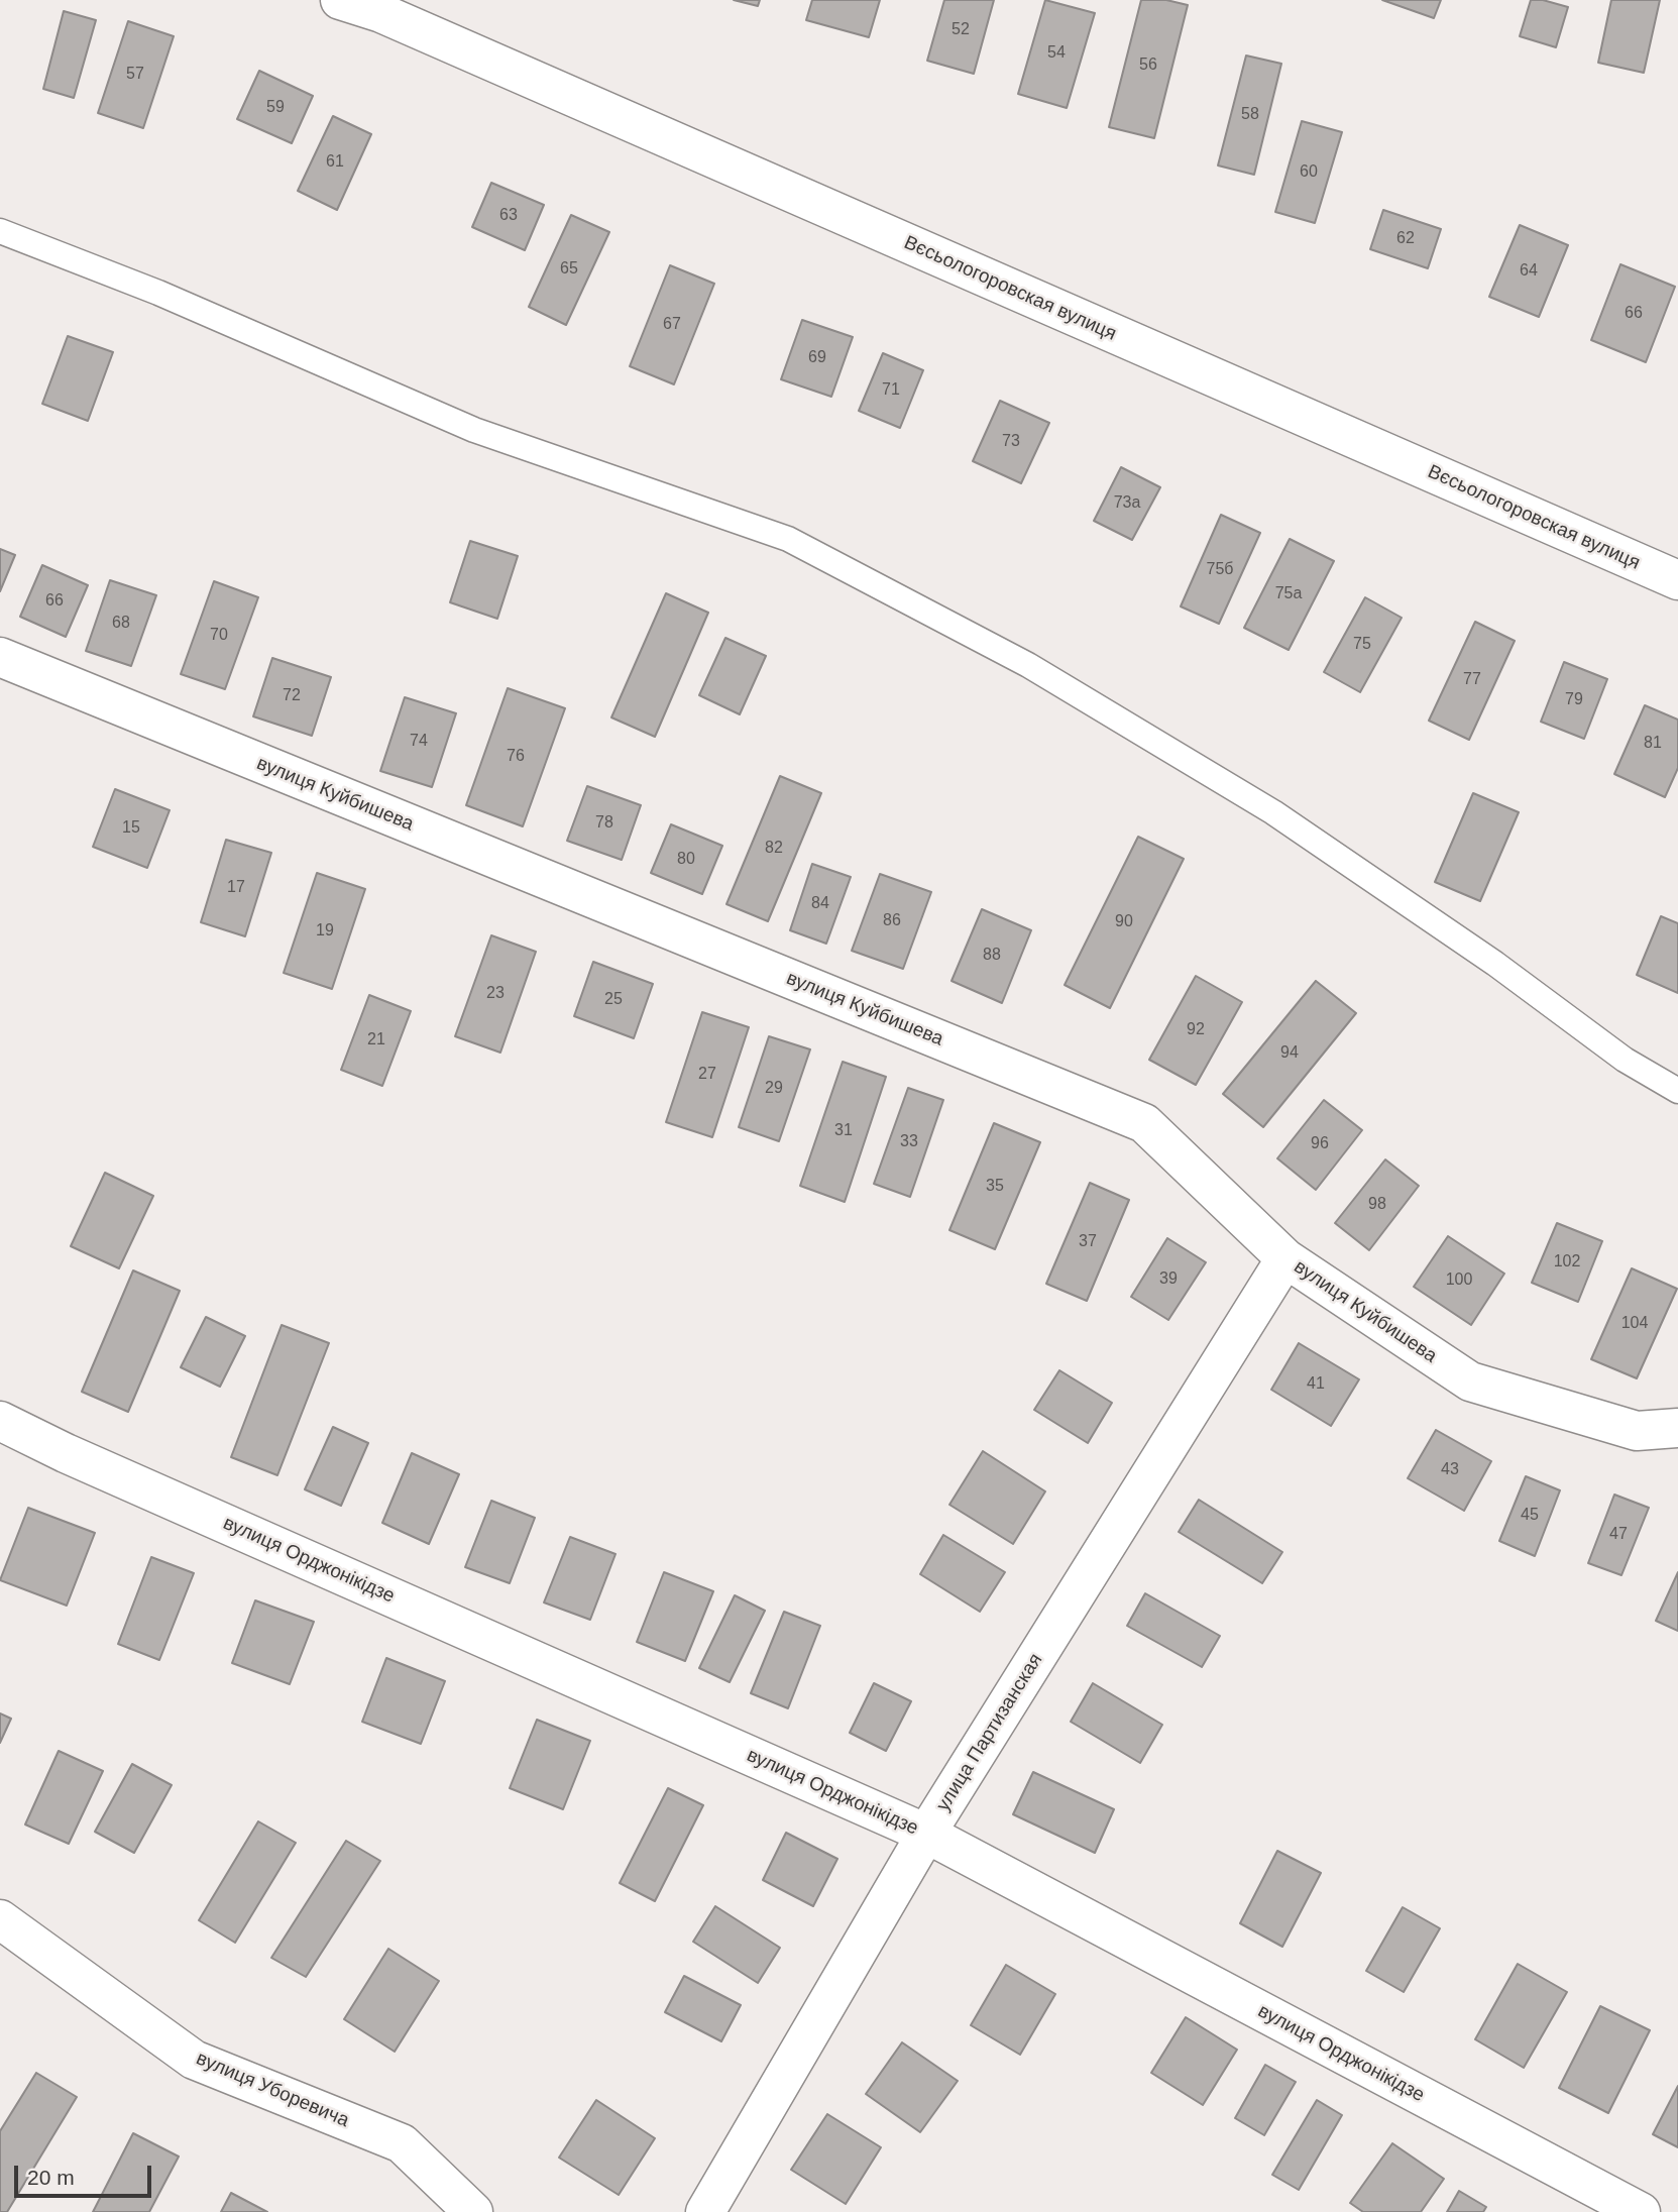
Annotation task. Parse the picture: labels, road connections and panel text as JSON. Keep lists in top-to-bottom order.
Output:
{
  "streets": {
    "street": [
      "Вєсьологоровская вулиця",
      "вулиця Куйбишева",
      "вулиця Орджонікідзе",
      "улица Партизанская",
      "вулиця Уборевича"
    ]
  },
  "crossings": [
    ["вулиця Куйбишева", "улица Партизанская"],
    ["вулиця Орджонікідзе", "улица Партизанская"]
  ],
  "house_numbers": [
    "52",
    "54",
    "56",
    "57",
    "59",
    "58",
    "61",
    "60",
    "63",
    "62",
    "65",
    "64",
    "66",
    "67",
    "69",
    "71",
    "73",
    "73а",
    "75б",
    "75а",
    "66",
    "68",
    "70",
    "75",
    "77",
    "72",
    "79",
    "74",
    "81",
    "76",
    "78",
    "15",
    "82",
    "80",
    "17",
    "84",
    "86",
    "90",
    "19",
    "88",
    "23",
    "25",
    "92",
    "21",
    "94",
    "27",
    "29",
    "31",
    "33",
    "96",
    "35",
    "98",
    "37",
    "102",
    "39",
    "100",
    "104",
    "41",
    "43",
    "45",
    "47"
  ],
  "scale_bar": "20 m"
}
